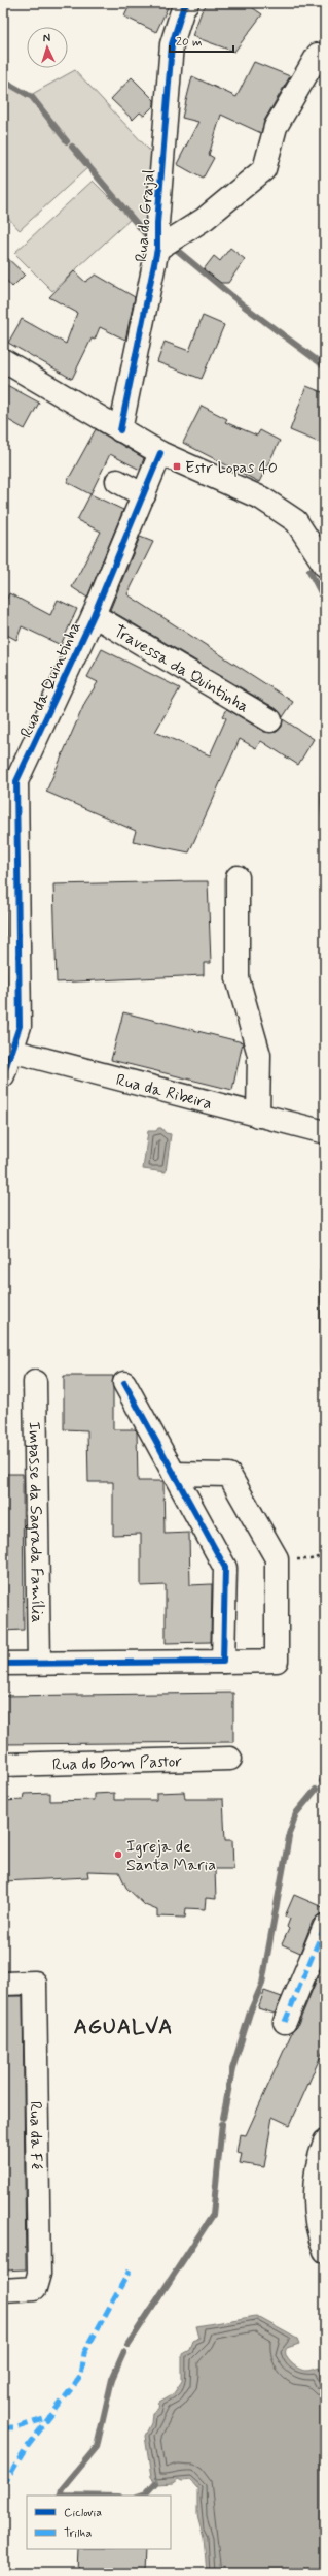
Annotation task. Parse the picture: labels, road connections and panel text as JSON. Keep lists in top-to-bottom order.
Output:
{
  "streets": {
    "street": [
      "Rua do Grajal",
      "Travessa da Quintinha",
      "Rua da Quintinha",
      "Rua da Ribeira",
      "Impasse da Sagrada Família",
      "Rua do Bom Pastor",
      "Rua da Fé"
    ]
  },
  "crossings": [
    ["Travessa da Quintinha", "Rua da Quintinha"],
    ["Rua da Quintinha", "Rua da Ribeira"]
  ],
  "districts": ["AGUALVA"],
  "places": {
    "transit": ["Estr Lopas 40"],
    "other": ["Igreja de Santa Maria"]
  },
  "legend": ["Ciclovia", "Trilha"],
  "scale_bar": "20 m",
  "north": "top"
}
